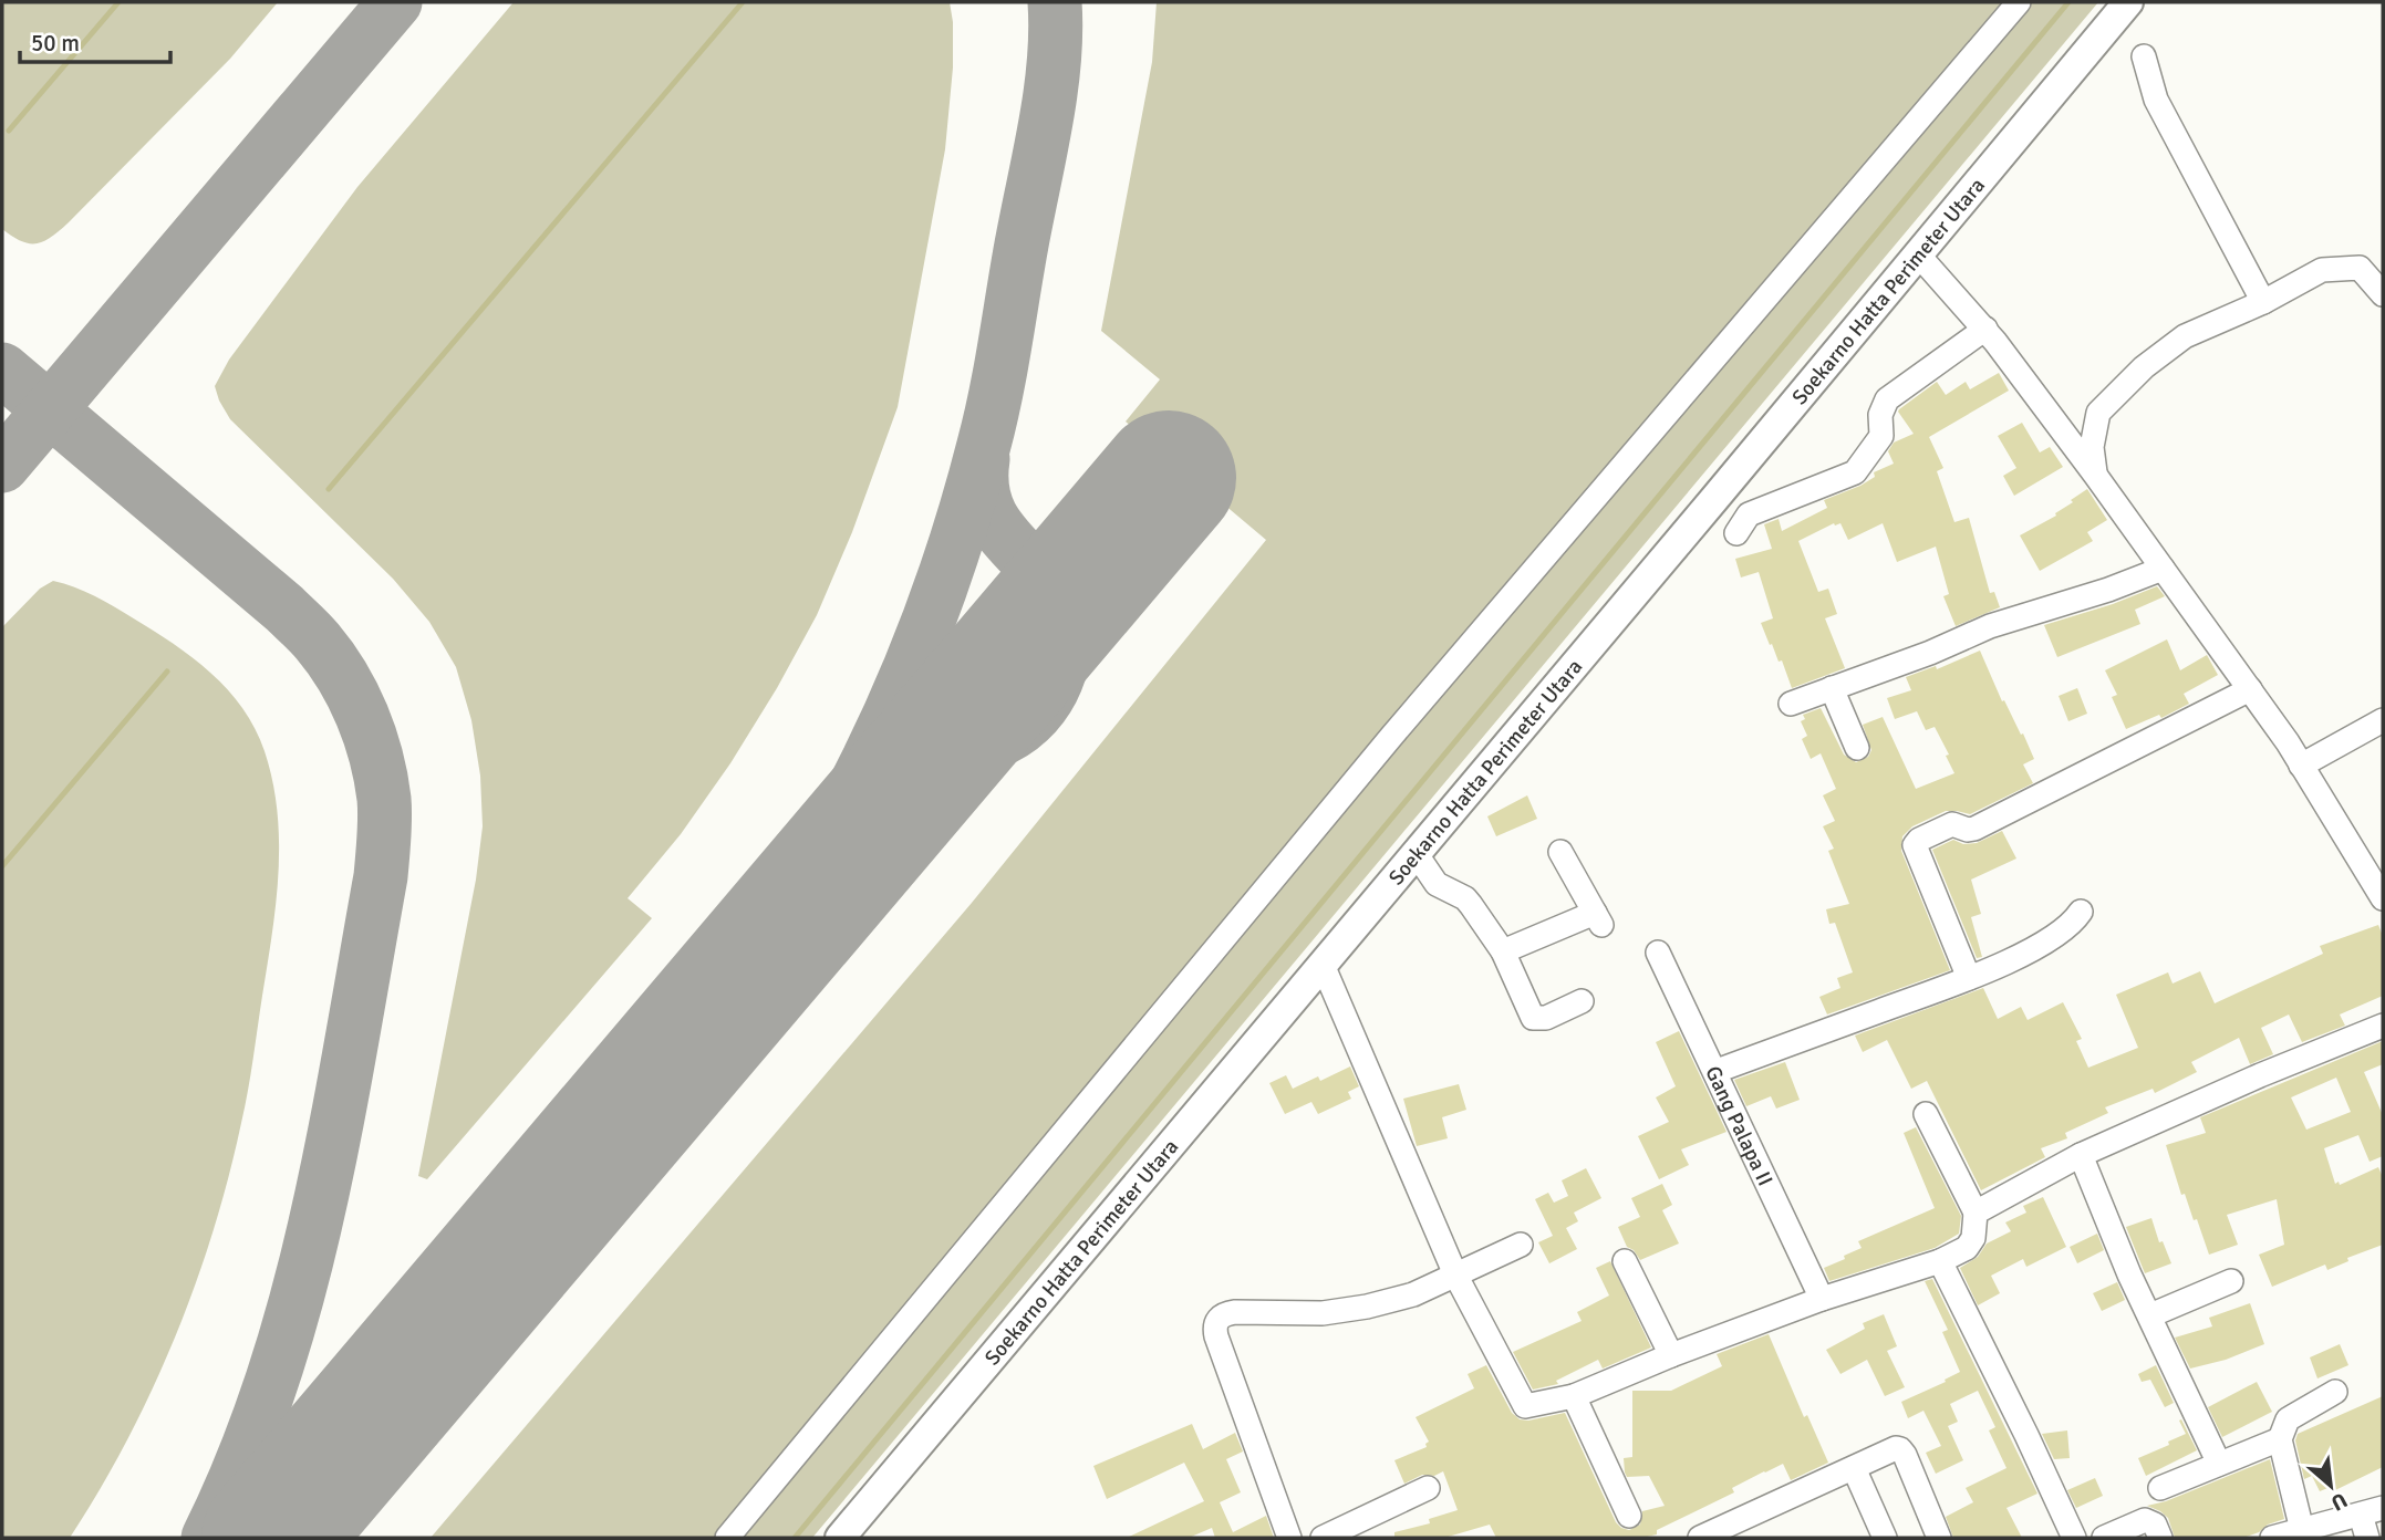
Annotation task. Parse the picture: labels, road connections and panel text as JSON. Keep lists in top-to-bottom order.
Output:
{
  "streets": {
    "main road": ["Soekarno Hatta Perimeter Utara"],
    "street": ["Gang Palapa II"]
  },
  "scale_bar": "50 m",
  "north": "bottom right"
}
